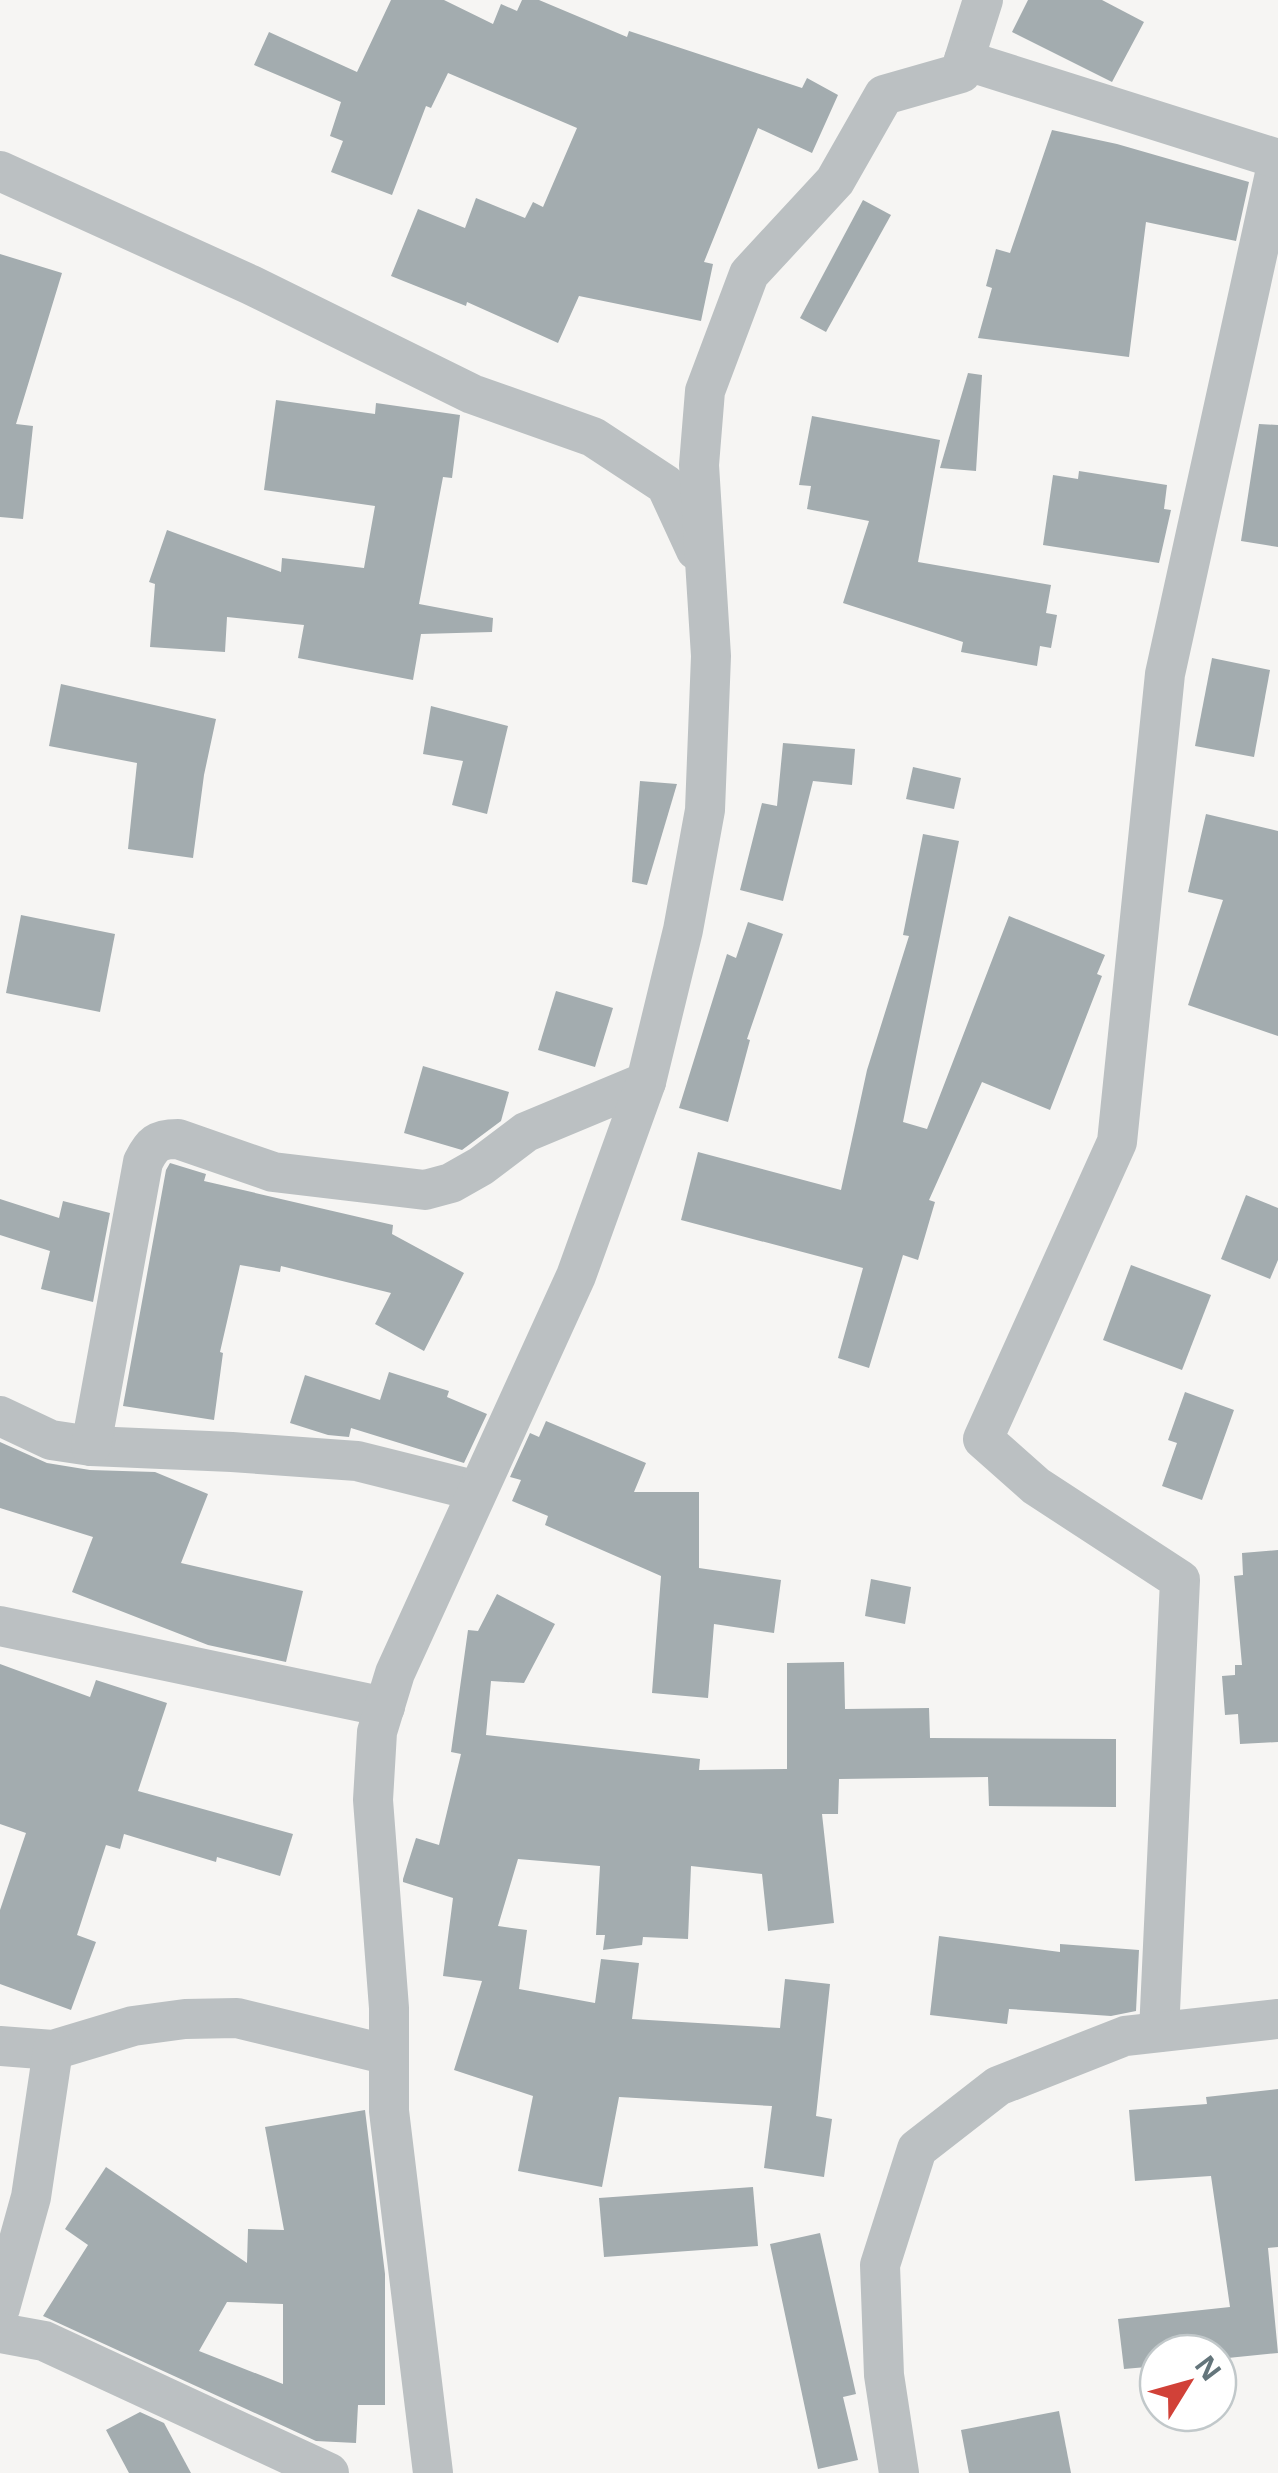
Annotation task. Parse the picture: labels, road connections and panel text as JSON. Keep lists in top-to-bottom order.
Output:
{
  "north": "top right"
}
